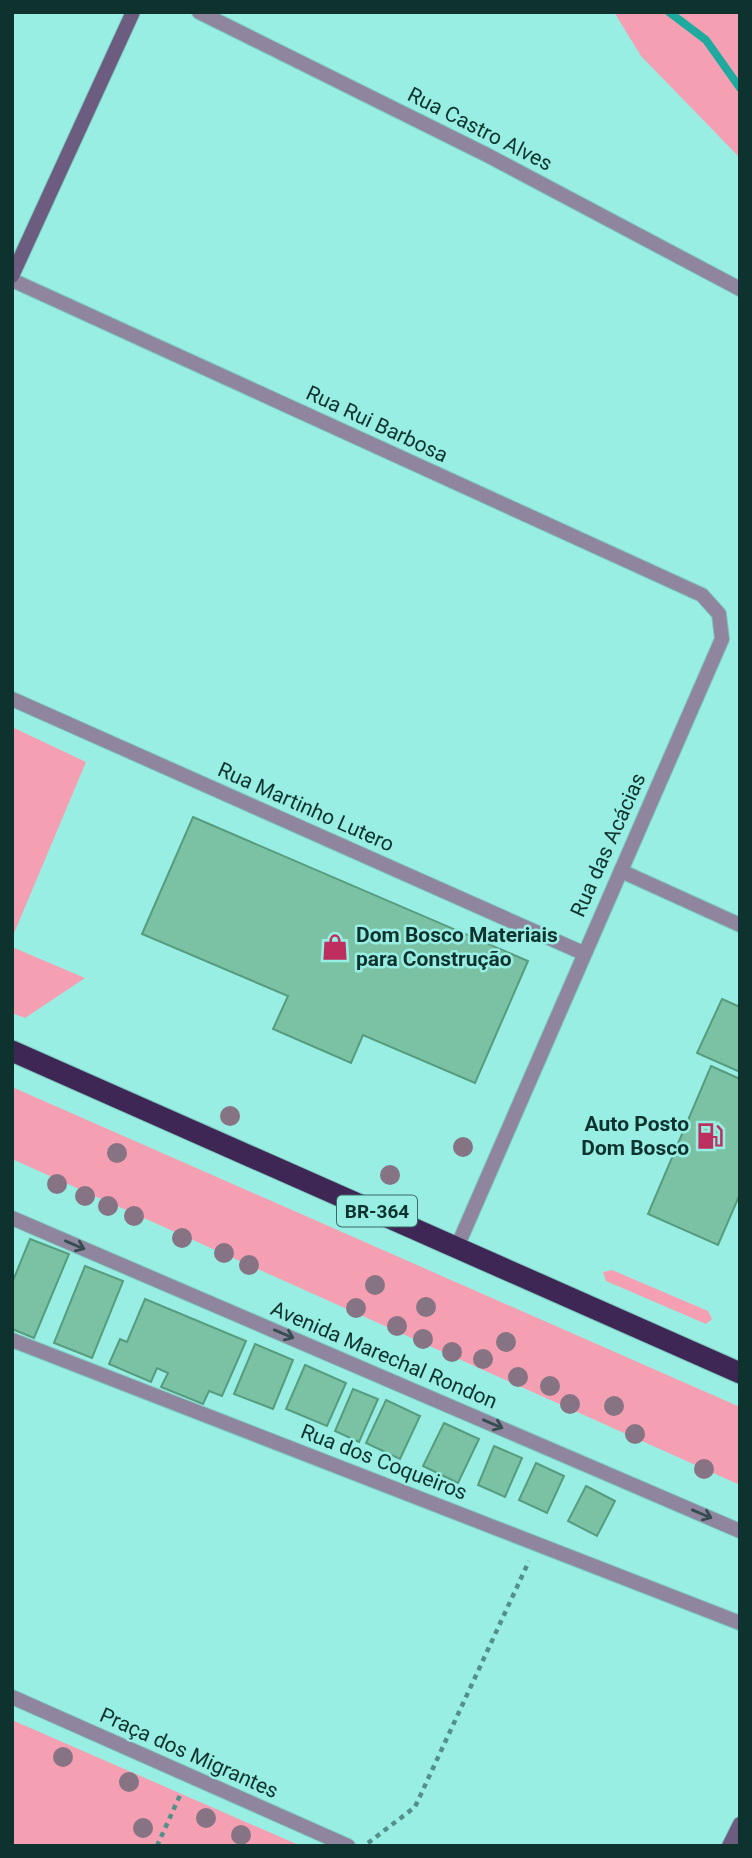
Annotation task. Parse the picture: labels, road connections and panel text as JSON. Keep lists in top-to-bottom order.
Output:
{
  "streets": {
    "highway": ["BR-364"],
    "street": [
      "Rua Castro Alves",
      "Rua Rui Barbosa",
      "Rua Martinho Lutero",
      "Rua das Acácias",
      "Avenida Marechal Rondon",
      "Rua dos Coqueiros",
      "Praça dos Migrantes"
    ]
  },
  "crossings": [
    ["Rua Rui Barbosa", "Rua das Acácias"],
    ["Rua Martinho Lutero", "Rua das Acácias"],
    ["Rua das Acácias", "BR-364"]
  ],
  "one_way": ["Avenida Marechal Rondon"],
  "places": {
    "shop": ["Dom Bosco Materiais para Construção"],
    "fuel station": ["Auto Posto Dom Bosco"]
  }
}
